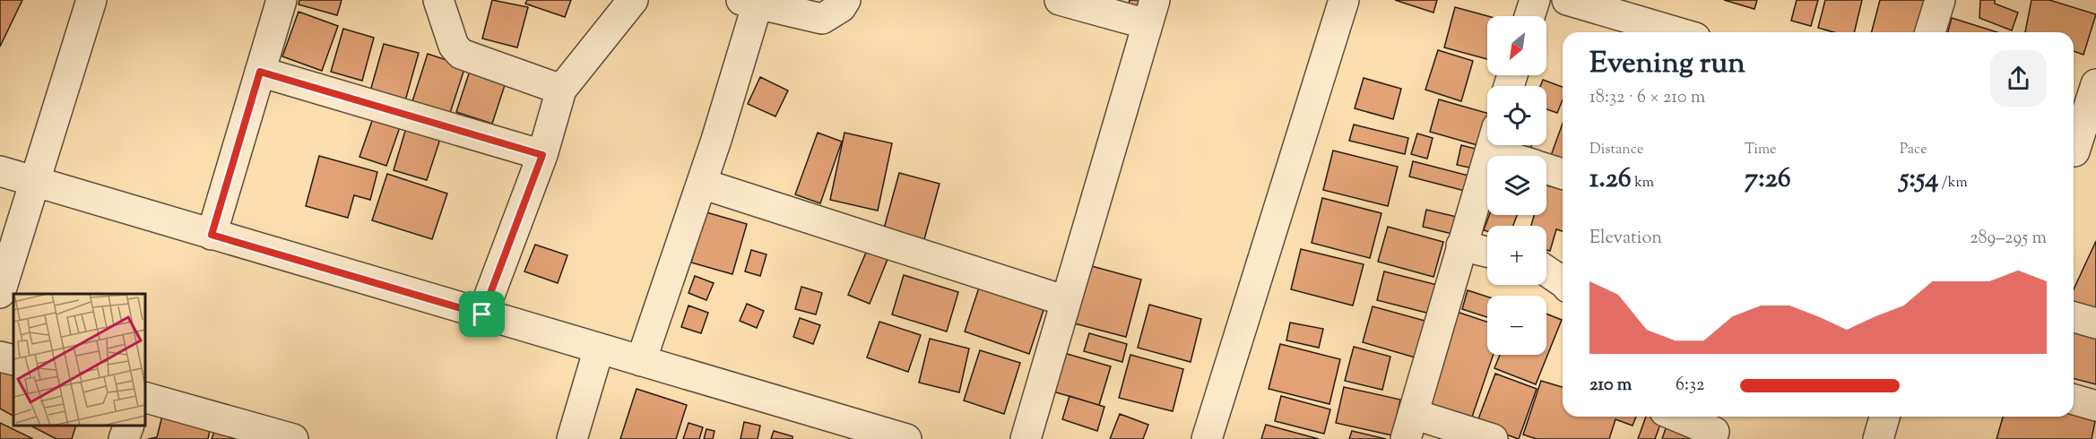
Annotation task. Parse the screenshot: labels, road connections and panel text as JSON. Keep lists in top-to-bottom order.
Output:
{
  "north": "bottom left",
  "page": {
    "map_buttons": ["+", "−"],
    "heading": ["Evening run", "18:32 · 6 × 210 m"],
    "stats": [
      ["Distance", "1.26 km"],
      ["Time", "7:26"],
      ["Pace", "5:54 /km"]
    ],
    "chart": ["Elevation", "289–295 m"],
    "list": [
      {
        "name": "210 m",
        "note": "6:32"
      }
    ]
  }
}
